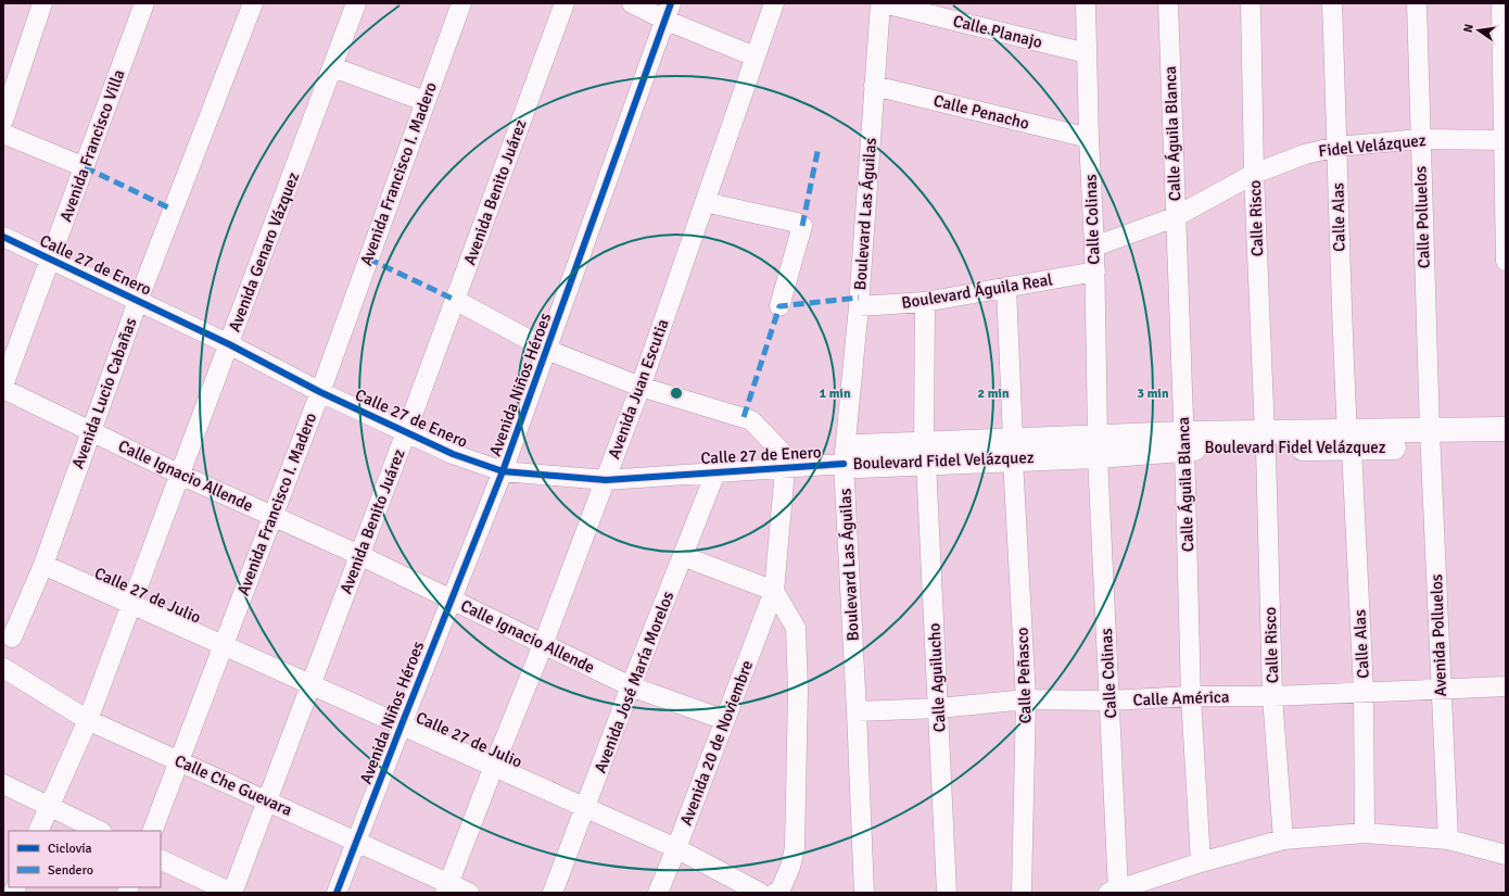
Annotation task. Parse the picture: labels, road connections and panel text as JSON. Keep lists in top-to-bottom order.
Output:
{
  "streets": {
    "main road": ["Boulevard Fidel Velázquez"],
    "street": [
      "Calle Planajo",
      "Calle Penacho",
      "Calle Águila Blanca",
      "Avenida Francisco Villa",
      "Fidel Velázquez",
      "Avenida Francisco I. Madero",
      "Avenida Benito Juárez",
      "Boulevard Las Águilas",
      "Calle Alas",
      "Calle Polluelos",
      "Calle Risco",
      "Calle Colinas",
      "Avenida Genaro Vázquez",
      "Calle 27 de Enero",
      "Boulevard Águila Real",
      "Avenida Niños Héroes",
      "Avenida Juan Escutia",
      "Avenida Lucio Cabañas",
      "Calle Ignacio Allende",
      "Calle 27 de Julio",
      "Avenida Polluelos",
      "Calle Peñasco",
      "Calle Aguilucho",
      "Avenida José María Morelos",
      "Calle América",
      "Avenida 20 de Noviembre",
      "Calle Che Guevara"
    ]
  },
  "crossings": [
    ["Calle Planajo", "Calle Colinas"],
    ["Calle Penacho", "Boulevard Las Águilas"],
    ["Calle Penacho", "Calle Colinas"],
    ["Calle Águila Blanca", "Fidel Velázquez"],
    ["Calle Águila Blanca", "Boulevard Fidel Velázquez"],
    ["Calle Águila Blanca", "Calle América"],
    ["Avenida Francisco Villa", "Calle 27 de Enero"],
    ["Avenida Francisco Villa", "Calle Ignacio Allende"],
    ["Fidel Velázquez", "Calle Alas"],
    ["Fidel Velázquez", "Calle Polluelos"],
    ["Fidel Velázquez", "Calle Risco"],
    ["Avenida Francisco I. Madero", "Calle 27 de Enero"],
    ["Avenida Francisco I. Madero", "Calle Ignacio Allende"],
    ["Avenida Francisco I. Madero", "Calle 27 de Julio"],
    ["Avenida Francisco I. Madero", "Calle Che Guevara"],
    ["Avenida Benito Juárez", "Calle 27 de Enero"],
    ["Avenida Benito Juárez", "Calle Ignacio Allende"],
    ["Avenida Benito Juárez", "Calle 27 de Julio"],
    ["Avenida Benito Juárez", "Calle Che Guevara"],
    ["Boulevard Las Águilas", "Calle 27 de Enero"],
    ["Boulevard Las Águilas", "Boulevard Águila Real"],
    ["Boulevard Las Águilas", "Boulevard Fidel Velázquez"],
    ["Boulevard Las Águilas", "Calle América"],
    ["Calle Alas", "Boulevard Fidel Velázquez"],
    ["Calle Alas", "Calle América"],
    ["Calle Polluelos", "Boulevard Fidel Velázquez"],
    ["Calle Polluelos", "Avenida Polluelos"],
    ["Calle Risco", "Boulevard Fidel Velázquez"],
    ["Calle Risco", "Calle América"],
    ["Calle Colinas", "Boulevard Águila Real"],
    ["Calle Colinas", "Boulevard Fidel Velázquez"],
    ["Calle Colinas", "Calle América"],
    ["Avenida Genaro Vázquez", "Calle 27 de Enero"],
    ["Avenida Genaro Vázquez", "Calle Ignacio Allende"],
    ["Avenida Genaro Vázquez", "Calle 27 de Julio"],
    ["Avenida Genaro Vázquez", "Calle Che Guevara"],
    ["Calle 27 de Enero", "Avenida Niños Héroes"],
    ["Calle 27 de Enero", "Avenida Juan Escutia"],
    ["Calle 27 de Enero", "Avenida Lucio Cabañas"],
    ["Calle 27 de Enero", "Boulevard Fidel Velázquez"],
    ["Calle 27 de Enero", "Avenida José María Morelos"],
    ["Calle 27 de Enero", "Avenida 20 de Noviembre"],
    ["Boulevard Águila Real", "Calle Peñasco"],
    ["Boulevard Águila Real", "Calle Aguilucho"],
    ["Avenida Niños Héroes", "Calle Ignacio Allende"],
    ["Avenida Niños Héroes", "Calle 27 de Julio"],
    ["Avenida Niños Héroes", "Calle Che Guevara"],
    ["Avenida Juan Escutia", "Calle Ignacio Allende"],
    ["Avenida Juan Escutia", "Calle 27 de Julio"],
    ["Avenida Juan Escutia", "Calle Che Guevara"],
    ["Avenida Lucio Cabañas", "Calle Ignacio Allende"],
    ["Avenida Lucio Cabañas", "Calle 27 de Julio"],
    ["Boulevard Fidel Velázquez", "Avenida Polluelos"],
    ["Boulevard Fidel Velázquez", "Calle Peñasco"],
    ["Boulevard Fidel Velázquez", "Calle Aguilucho"],
    ["Calle Ignacio Allende", "Avenida José María Morelos"],
    ["Calle Ignacio Allende", "Avenida 20 de Noviembre"],
    ["Calle 27 de Julio", "Avenida José María Morelos"],
    ["Calle 27 de Julio", "Avenida 20 de Noviembre"],
    ["Avenida Polluelos", "Calle América"],
    ["Calle Peñasco", "Calle América"],
    ["Calle Aguilucho", "Calle América"]
  ],
  "legend": ["Ciclovía", "Sendero"],
  "north": "left",
  "rings": ["1 min", "2 min", "3 min"]
}
